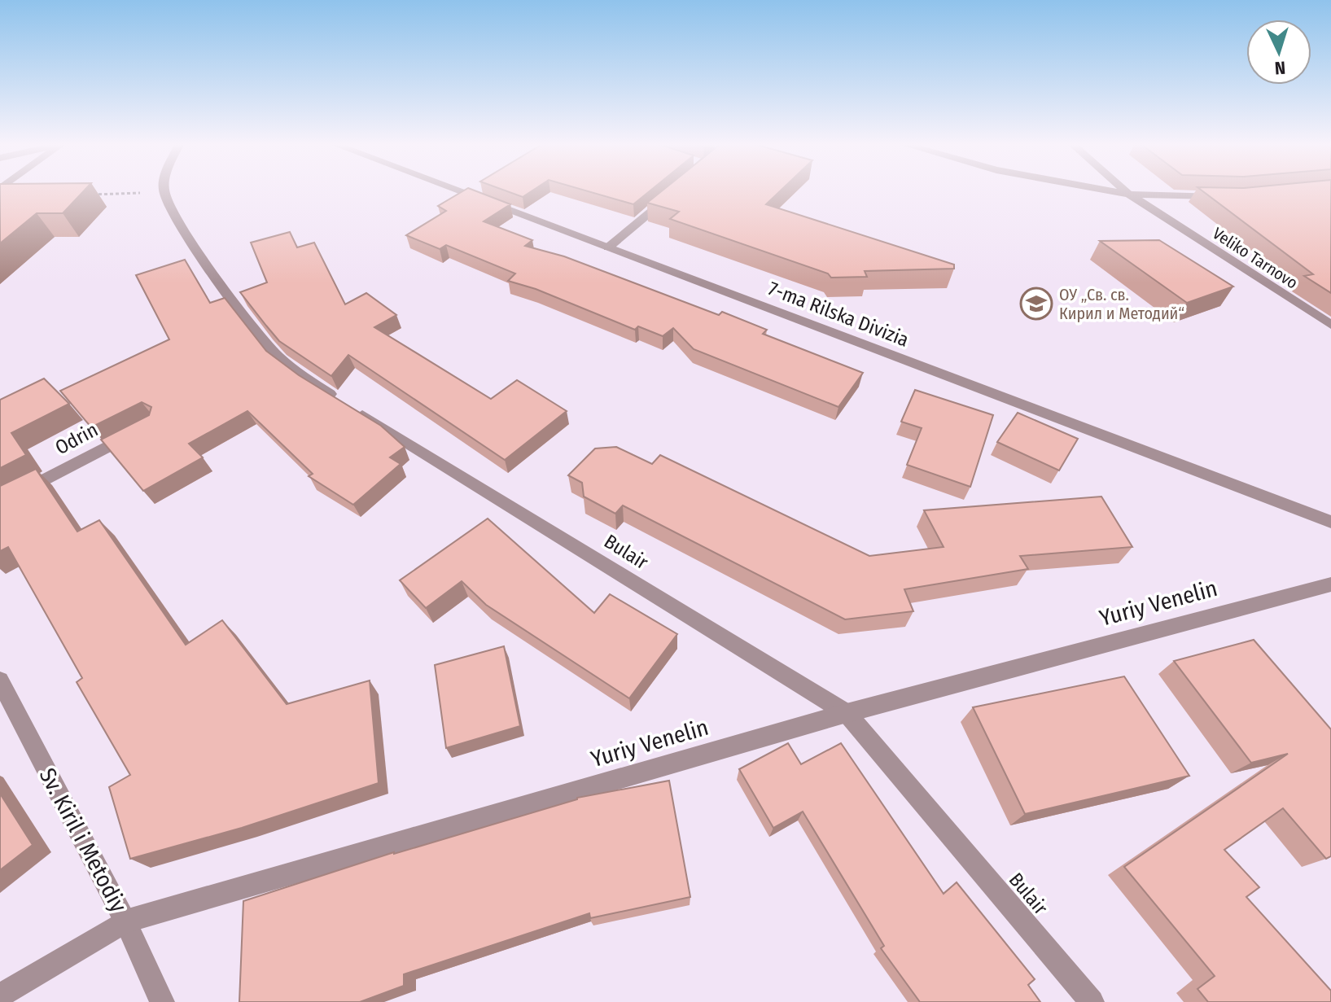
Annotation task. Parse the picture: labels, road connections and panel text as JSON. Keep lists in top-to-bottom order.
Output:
{
  "streets": {
    "street": [
      "Veliko Tarnovo",
      "7-ma Rilska Divizia",
      "Odrin",
      "Bulair",
      "Yuriy Venelin",
      "Sv. Kiril i Metodiy"
    ]
  },
  "crossings": [
    ["Bulair", "Yuriy Venelin"],
    ["Yuriy Venelin", "Sv. Kiril i Metodiy"]
  ],
  "places": {
    "school or university": ["ОУ „Св. св. Кирил и Методий“"]
  },
  "north": "bottom"
}
